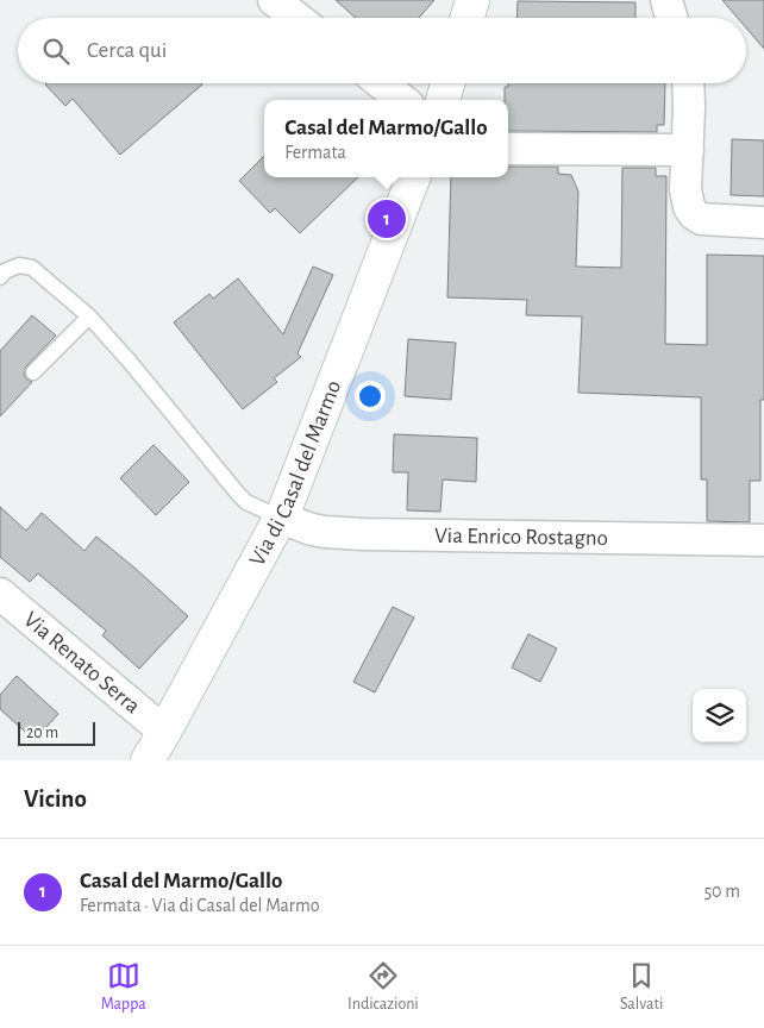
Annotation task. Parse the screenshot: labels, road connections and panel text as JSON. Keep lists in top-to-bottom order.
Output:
{
  "streets": {
    "main road": ["Via di Casal del Marmo"],
    "street": ["Via Enrico Rostagno", "Via Renato Serra"]
  },
  "crossings": [
    ["Via di Casal del Marmo", "Via Enrico Rostagno"],
    ["Via di Casal del Marmo", "Via Renato Serra"]
  ],
  "scale_bar": "20 m",
  "page": {
    "search": "Cerca qui",
    "popup": ["Casal del Marmo/Gallo", "Fermata"],
    "pins": "1",
    "scale": "20 m",
    "heading": "Vicino",
    "list": [
      {
        "mark": "1",
        "name": "Casal del Marmo/Gallo",
        "note": "Fermata · Via di Casal del Marmo",
        "value": "50 m"
      }
    ],
    "nav": ["Mappa", "Indicazioni", "Salvati"]
  }
}
